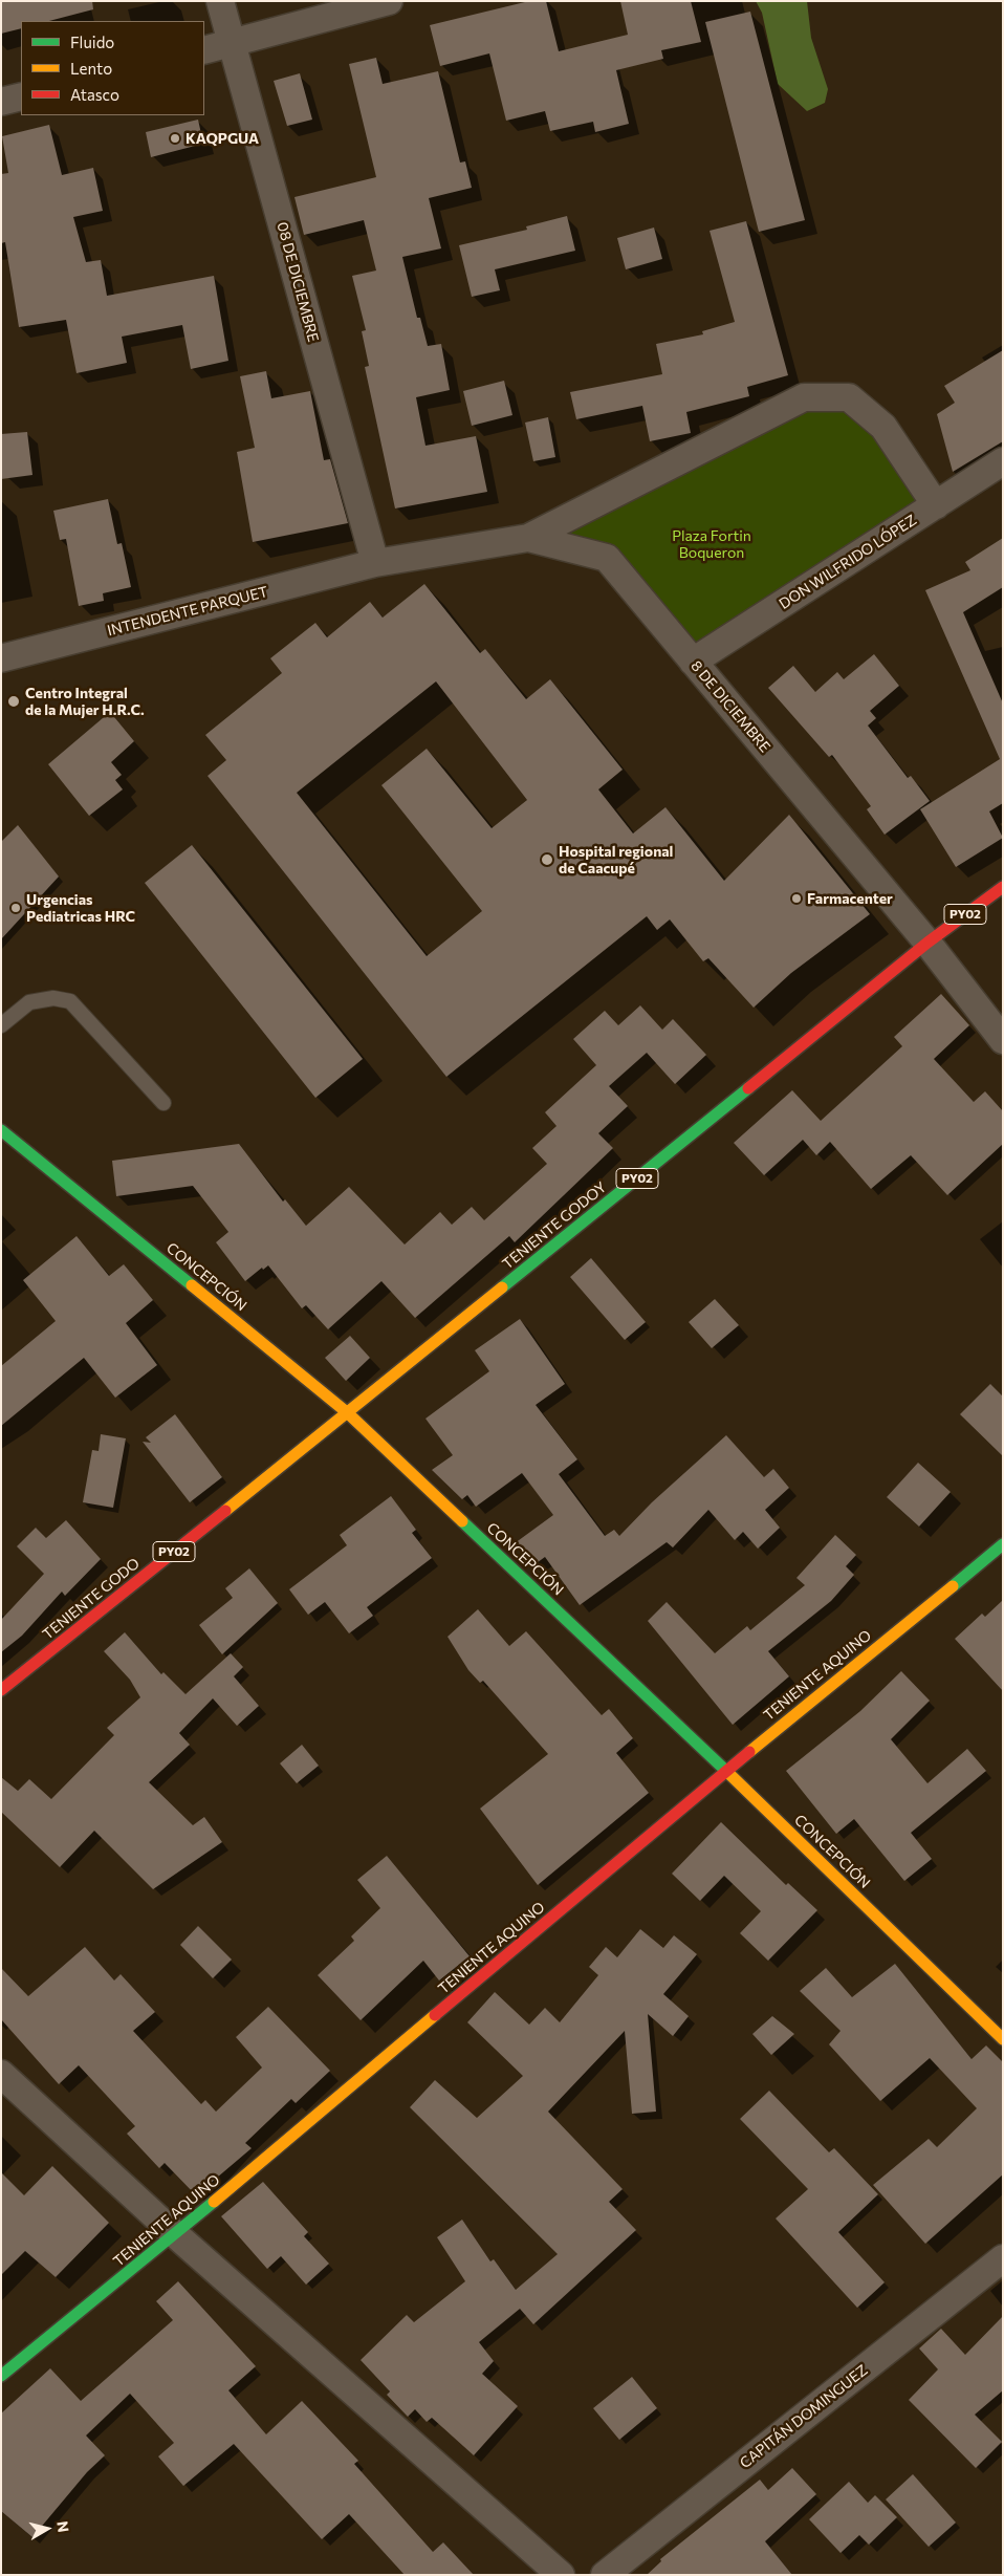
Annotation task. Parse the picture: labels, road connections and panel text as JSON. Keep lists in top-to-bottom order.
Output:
{
  "streets": {
    "street": [
      "08 DE DICIEMBRE",
      "DON WILFRIDO LÓPEZ",
      "INTENDENTE PARQUET",
      "8 DE DICIEMBRE",
      "PY02",
      "TENIENTE GODOY",
      "CONCEPCIÓN",
      "TENIENTE GODO",
      "TENIENTE AQUINO",
      "CAPITÁN DOMINGUEZ"
    ]
  },
  "crossings": [
    ["08 DE DICIEMBRE", "INTENDENTE PARQUET"],
    ["08 DE DICIEMBRE", "8 DE DICIEMBRE"],
    ["DON WILFRIDO LÓPEZ", "8 DE DICIEMBRE"],
    ["INTENDENTE PARQUET", "8 DE DICIEMBRE"],
    ["8 DE DICIEMBRE", "PY02"],
    ["8 DE DICIEMBRE", "TENIENTE GODOY"],
    ["PY02", "TENIENTE GODOY"],
    ["TENIENTE GODOY", "CONCEPCIÓN"],
    ["TENIENTE GODOY", "TENIENTE GODO"],
    ["CONCEPCIÓN", "TENIENTE GODO"],
    ["CONCEPCIÓN", "TENIENTE AQUINO"]
  ],
  "parks": ["Plaza Fortin Boqueron"],
  "places": [
    "KAQPGUA",
    "Centro Integral de la Mujer H.R.C.",
    "Hospital regional de Caacupé",
    "Farmacenter",
    "Urgencias Pediatricas HRC"
  ],
  "legend": ["Fluido", "Lento", "Atasco"],
  "north": "right"
}
